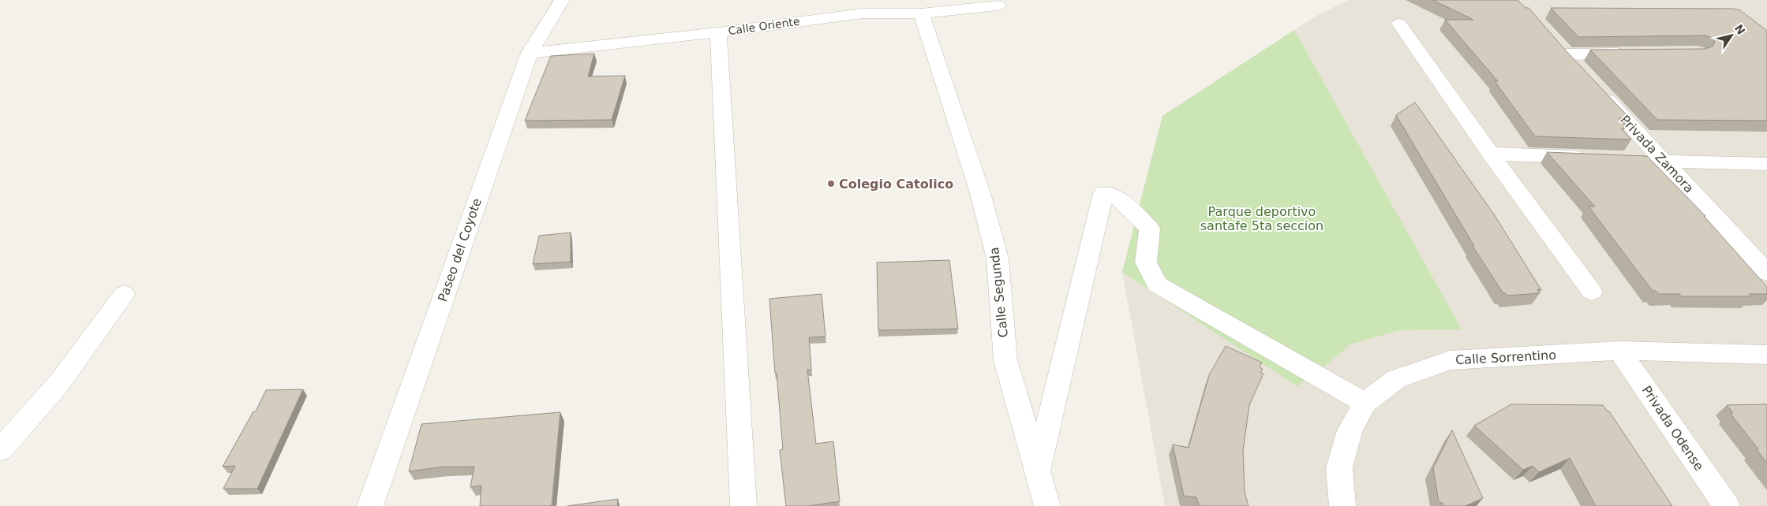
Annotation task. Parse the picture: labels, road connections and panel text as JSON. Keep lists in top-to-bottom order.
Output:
{
  "streets": {
    "street": [
      "Calle Oriente",
      "Privada Zamora",
      "Paseo del Coyote",
      "Calle Segunda",
      "Calle Sorrentino",
      "Privada Odense"
    ]
  },
  "crossings": [
    ["Calle Oriente", "Paseo del Coyote"],
    ["Calle Oriente", "Calle Segunda"],
    ["Calle Sorrentino", "Privada Odense"]
  ],
  "parks": ["Parque deportivo santafe 5ta seccion"],
  "places": ["Colegio Catolico"],
  "north": "top right"
}
